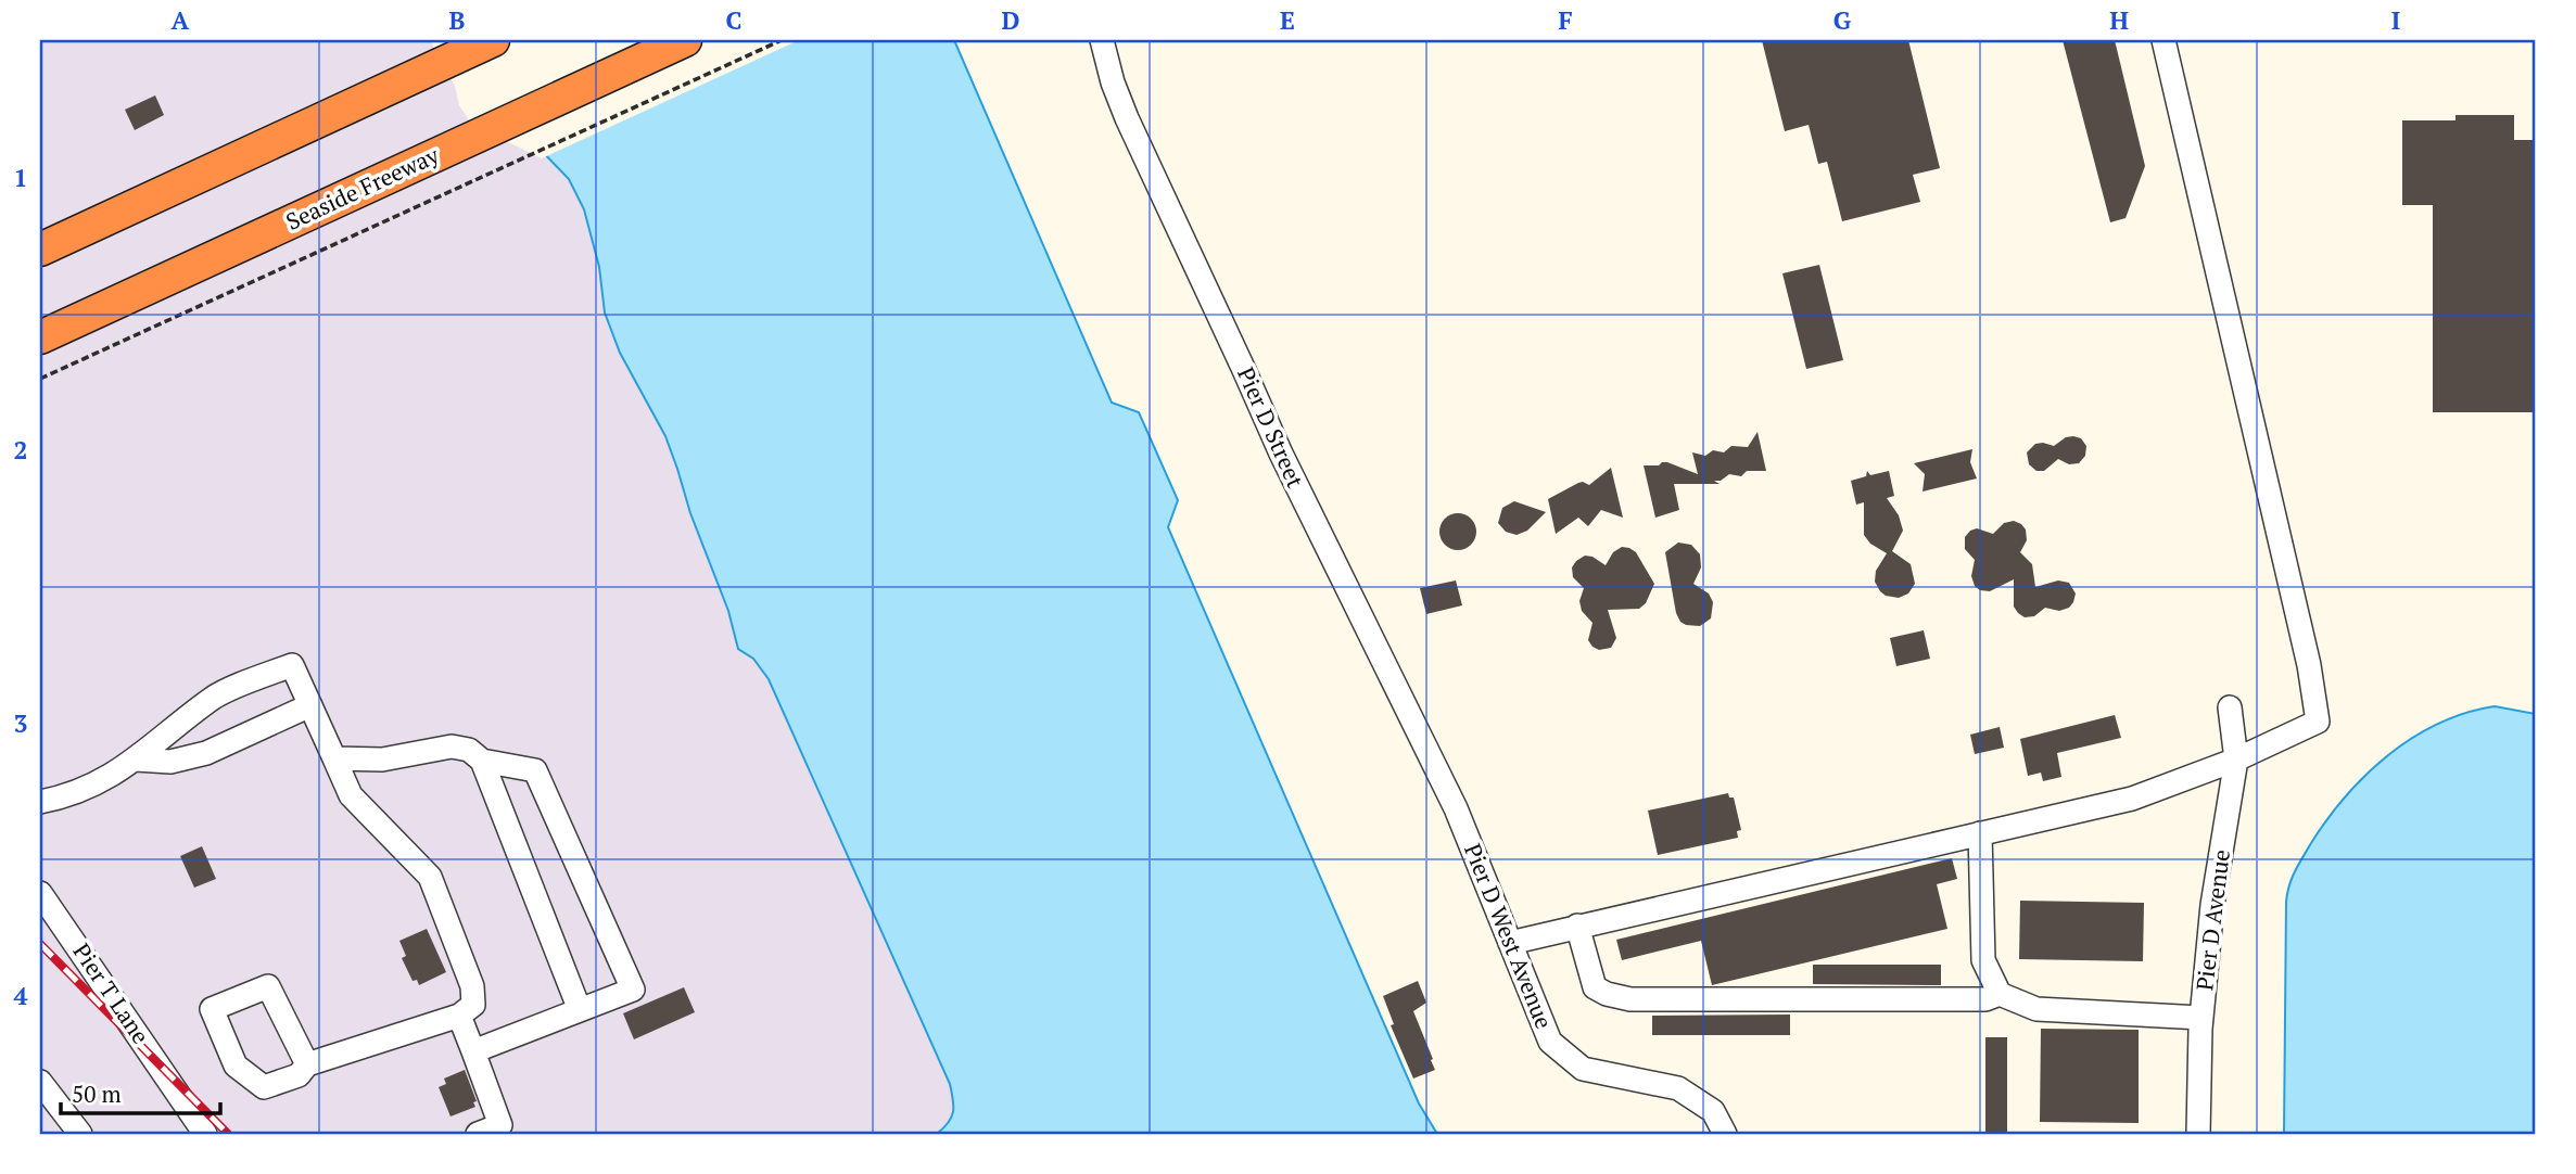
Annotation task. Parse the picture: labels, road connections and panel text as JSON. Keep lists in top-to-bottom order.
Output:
{
  "streets": {
    "highway": ["Seaside Freeway"],
    "street": [
      "Pier D Street",
      "Pier D Avenue",
      "Pier D West Avenue",
      "Pier T Lane"
    ]
  },
  "crossings": [
    ["Pier D Street", "Pier D West Avenue"]
  ],
  "scale_bar": "50 m",
  "grid": {
    "columns": [
      "A",
      "B",
      "C",
      "D",
      "E",
      "F",
      "G",
      "H",
      "I"
    ],
    "rows": [
      "1",
      "2",
      "3",
      "4"
    ]
  }
}
